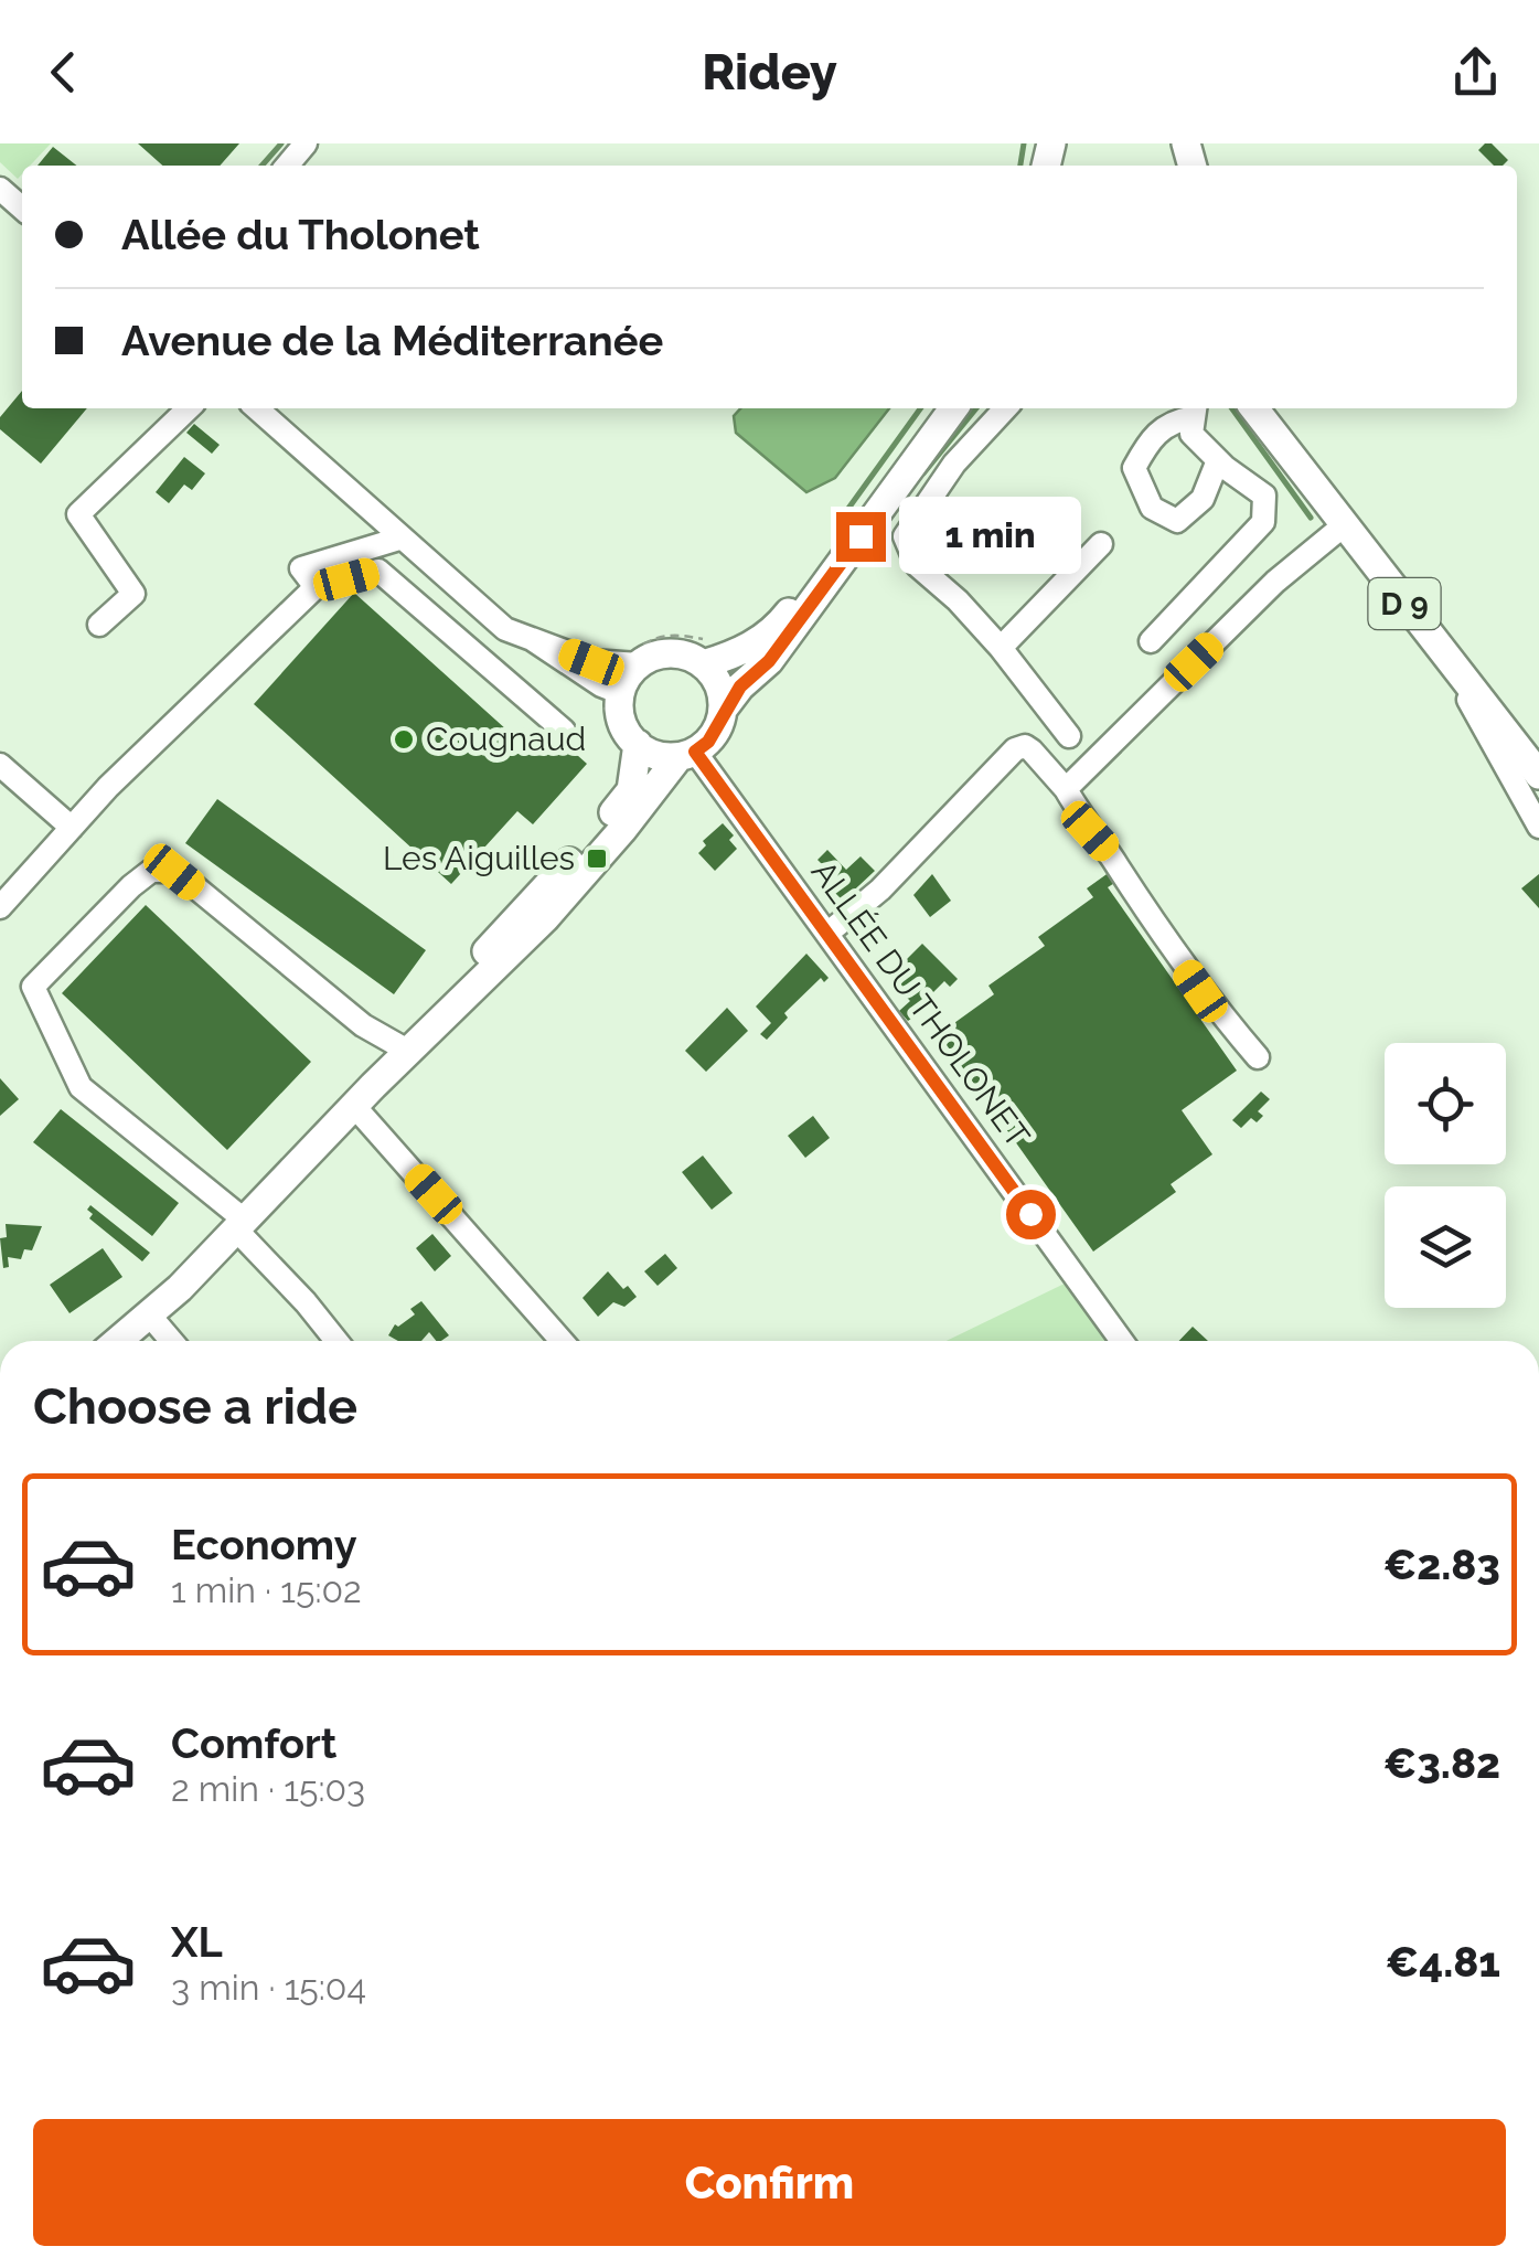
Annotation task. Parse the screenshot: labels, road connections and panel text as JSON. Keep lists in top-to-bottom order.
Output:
{
  "streets": {
    "main road": ["D 9"],
    "street": ["ALLÉE DU THOLONET"]
  },
  "places": {
    "other": ["Cougnaud"],
    "transit": ["Les Aiguilles"]
  },
  "page": {
    "header": "Ridey",
    "banner": ["Allée du Tholonet", "Avenue de la Méditerranée"],
    "bubble": "1 min",
    "heading": "Choose a ride",
    "list": [
      {
        "name": "Economy",
        "note": "1 min · 15:02",
        "value": "€2.83"
      },
      {
        "name": "Comfort",
        "note": "2 min · 15:03",
        "value": "€3.82"
      },
      {
        "name": "XL",
        "note": "3 min · 15:04",
        "value": "€4.81"
      }
    ],
    "buttons": "Confirm"
  }
}
